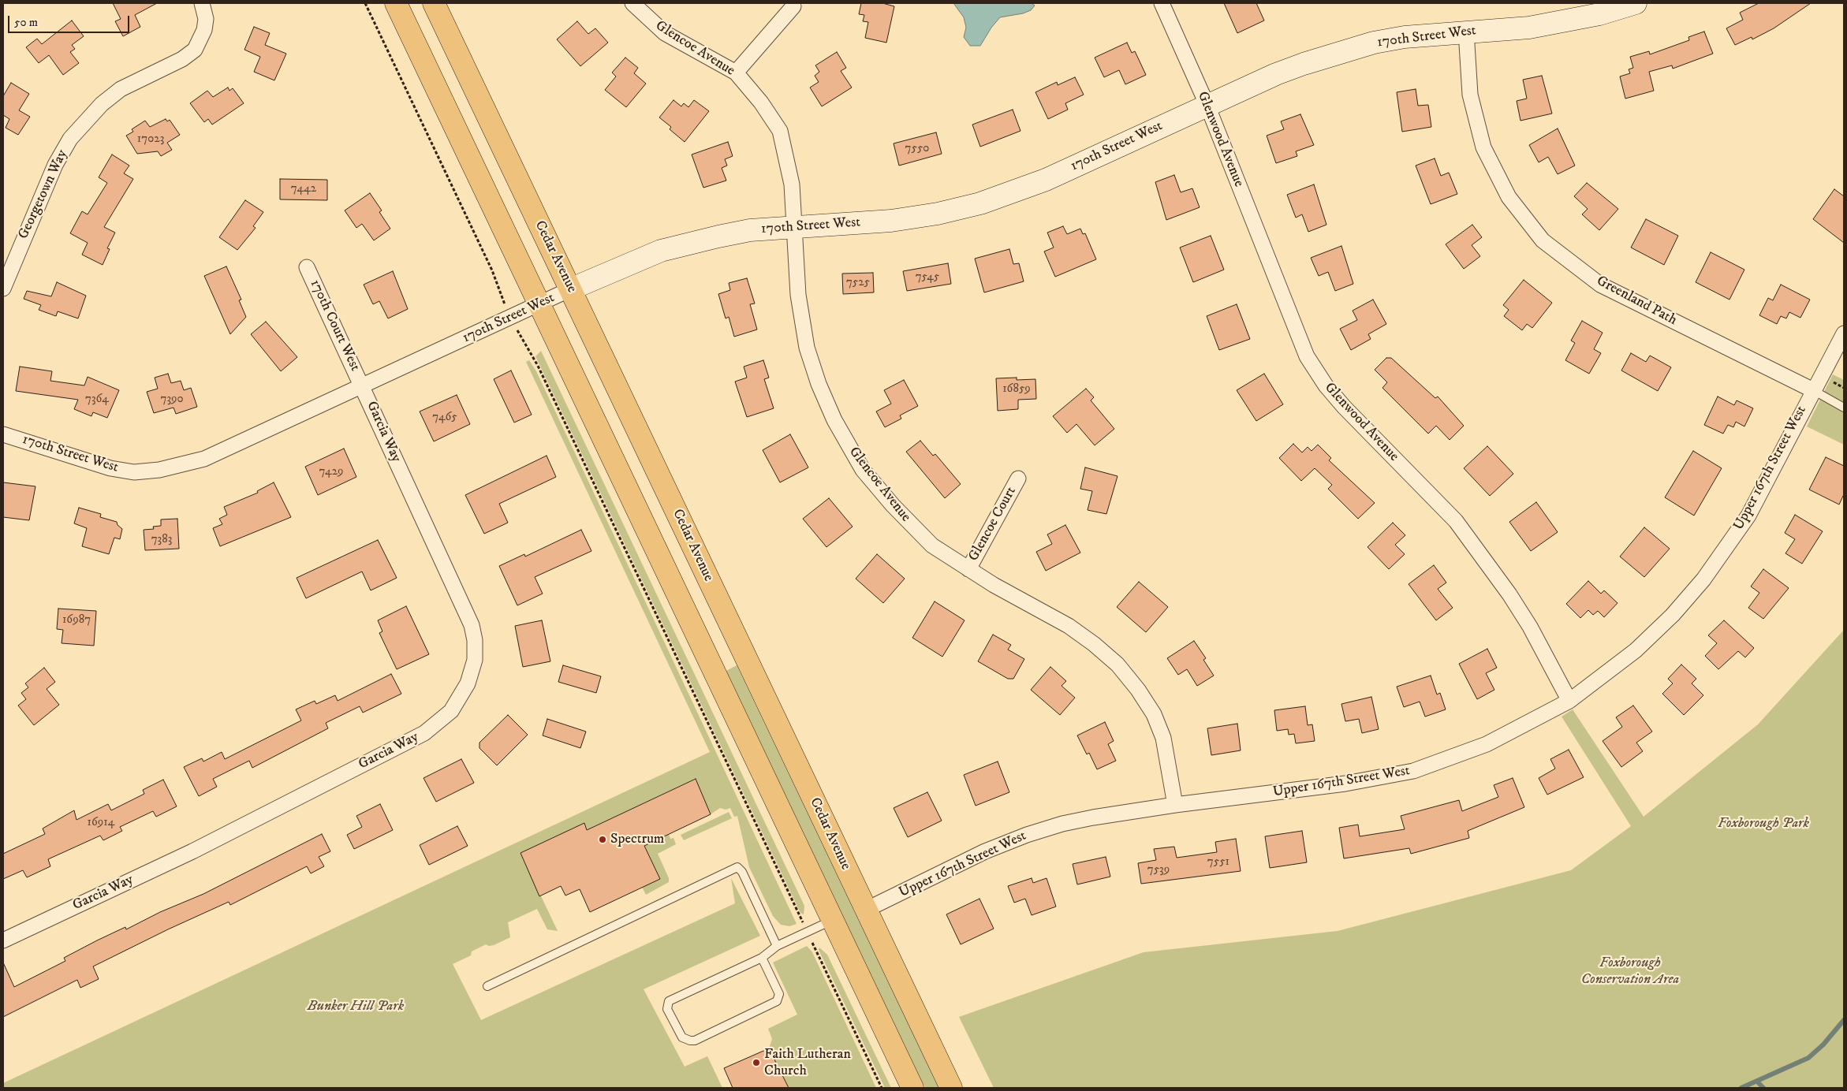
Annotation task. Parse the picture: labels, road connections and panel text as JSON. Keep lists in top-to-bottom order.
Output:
{
  "streets": {
    "main road": ["Cedar Avenue"],
    "street": [
      "170th Street West",
      "Glencoe Avenue",
      "Glenwood Avenue",
      "Georgetown Way",
      "Greenland Path",
      "170th Court West",
      "Garcia Way",
      "Upper 167th Street West",
      "Glencoe Court"
    ]
  },
  "crossings": [
    ["170th Street West", "Glencoe Avenue"],
    ["170th Street West", "Glenwood Avenue"],
    ["170th Street West", "Cedar Avenue"],
    ["170th Street West", "Greenland Path"],
    ["170th Street West", "170th Court West"],
    ["170th Street West", "Garcia Way"],
    ["Glencoe Avenue", "Upper 167th Street West"],
    ["Glencoe Avenue", "Glencoe Court"],
    ["Glenwood Avenue", "Upper 167th Street West"],
    ["Cedar Avenue", "Upper 167th Street West"],
    ["Greenland Path", "Upper 167th Street West"],
    ["170th Court West", "Garcia Way"]
  ],
  "parks": ["Foxborough Park", "Foxborough Conservation Area", "Bunker Hill Park"],
  "places": ["Spectrum", "Faith Lutheran Church"],
  "house_numbers": [
    "17023",
    "7550",
    "7442",
    "7545",
    "7525",
    "16859",
    "7364",
    "7390",
    "7465",
    "7429",
    "7383",
    "16987",
    "16914",
    "7551",
    "7539"
  ],
  "scale_bar": "50 m"
}
